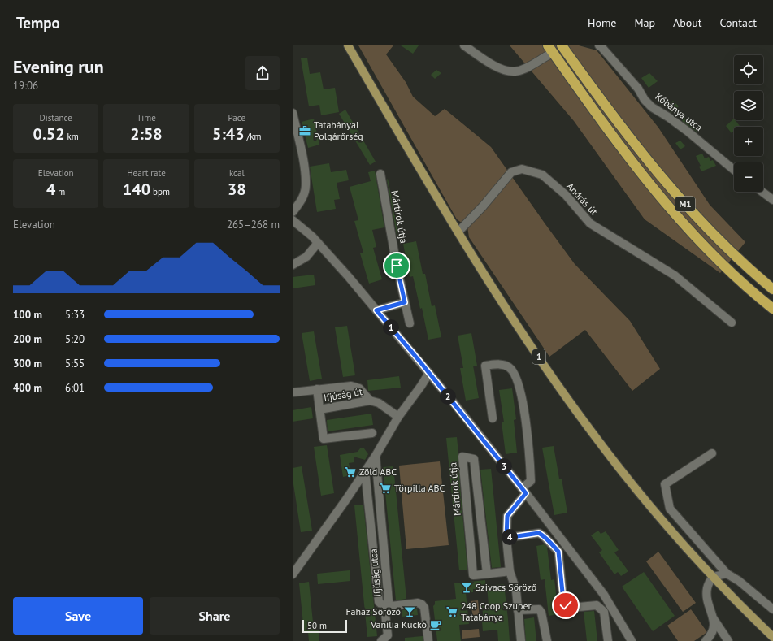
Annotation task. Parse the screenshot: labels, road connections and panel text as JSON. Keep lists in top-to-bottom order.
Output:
{
  "streets": {
    "highway": ["M1"],
    "main road": ["1"],
    "street": [
      "Kőbánya utca",
      "András út",
      "Mártírok útja",
      "Ifjúság út",
      "Ifjúság utca"
    ]
  },
  "crossings": [
    ["András út", "1"]
  ],
  "places": {
    "office": ["Tatabányai Polgárőrség"],
    "supermarket": ["Zöld ABC", "Törpilla ABC", "248 Coop Szuper Tatabánya"],
    "bar": ["Szivacs Söröző", "Faház Söröző"],
    "cafe": ["Vanilia Kuckó"]
  },
  "scale_bar": "50 m",
  "page": {
    "header": "Tempo",
    "nav": [
      "Home",
      "Map",
      "About",
      "Contact"
    ],
    "heading": ["Evening run", "19:06"],
    "map_buttons": ["+", "−"],
    "stats": [
      ["Distance", "0.52 km"],
      ["Time", "2:58"],
      ["Pace", "5:43 /km"],
      ["Elevation", "4 m"],
      ["Heart rate", "140 bpm"],
      ["kcal", "38"]
    ],
    "chart": ["Elevation", "265–268 m"],
    "list": [
      {
        "name": "100 m",
        "note": "5:33"
      },
      {
        "name": "200 m",
        "note": "5:20"
      },
      {
        "name": "300 m",
        "note": "5:55"
      },
      {
        "name": "400 m",
        "note": "6:01"
      }
    ],
    "pins": [
      "1",
      "2",
      "3",
      "4"
    ],
    "buttons": ["Save", "Share"],
    "scale": "50 m"
  }
}
